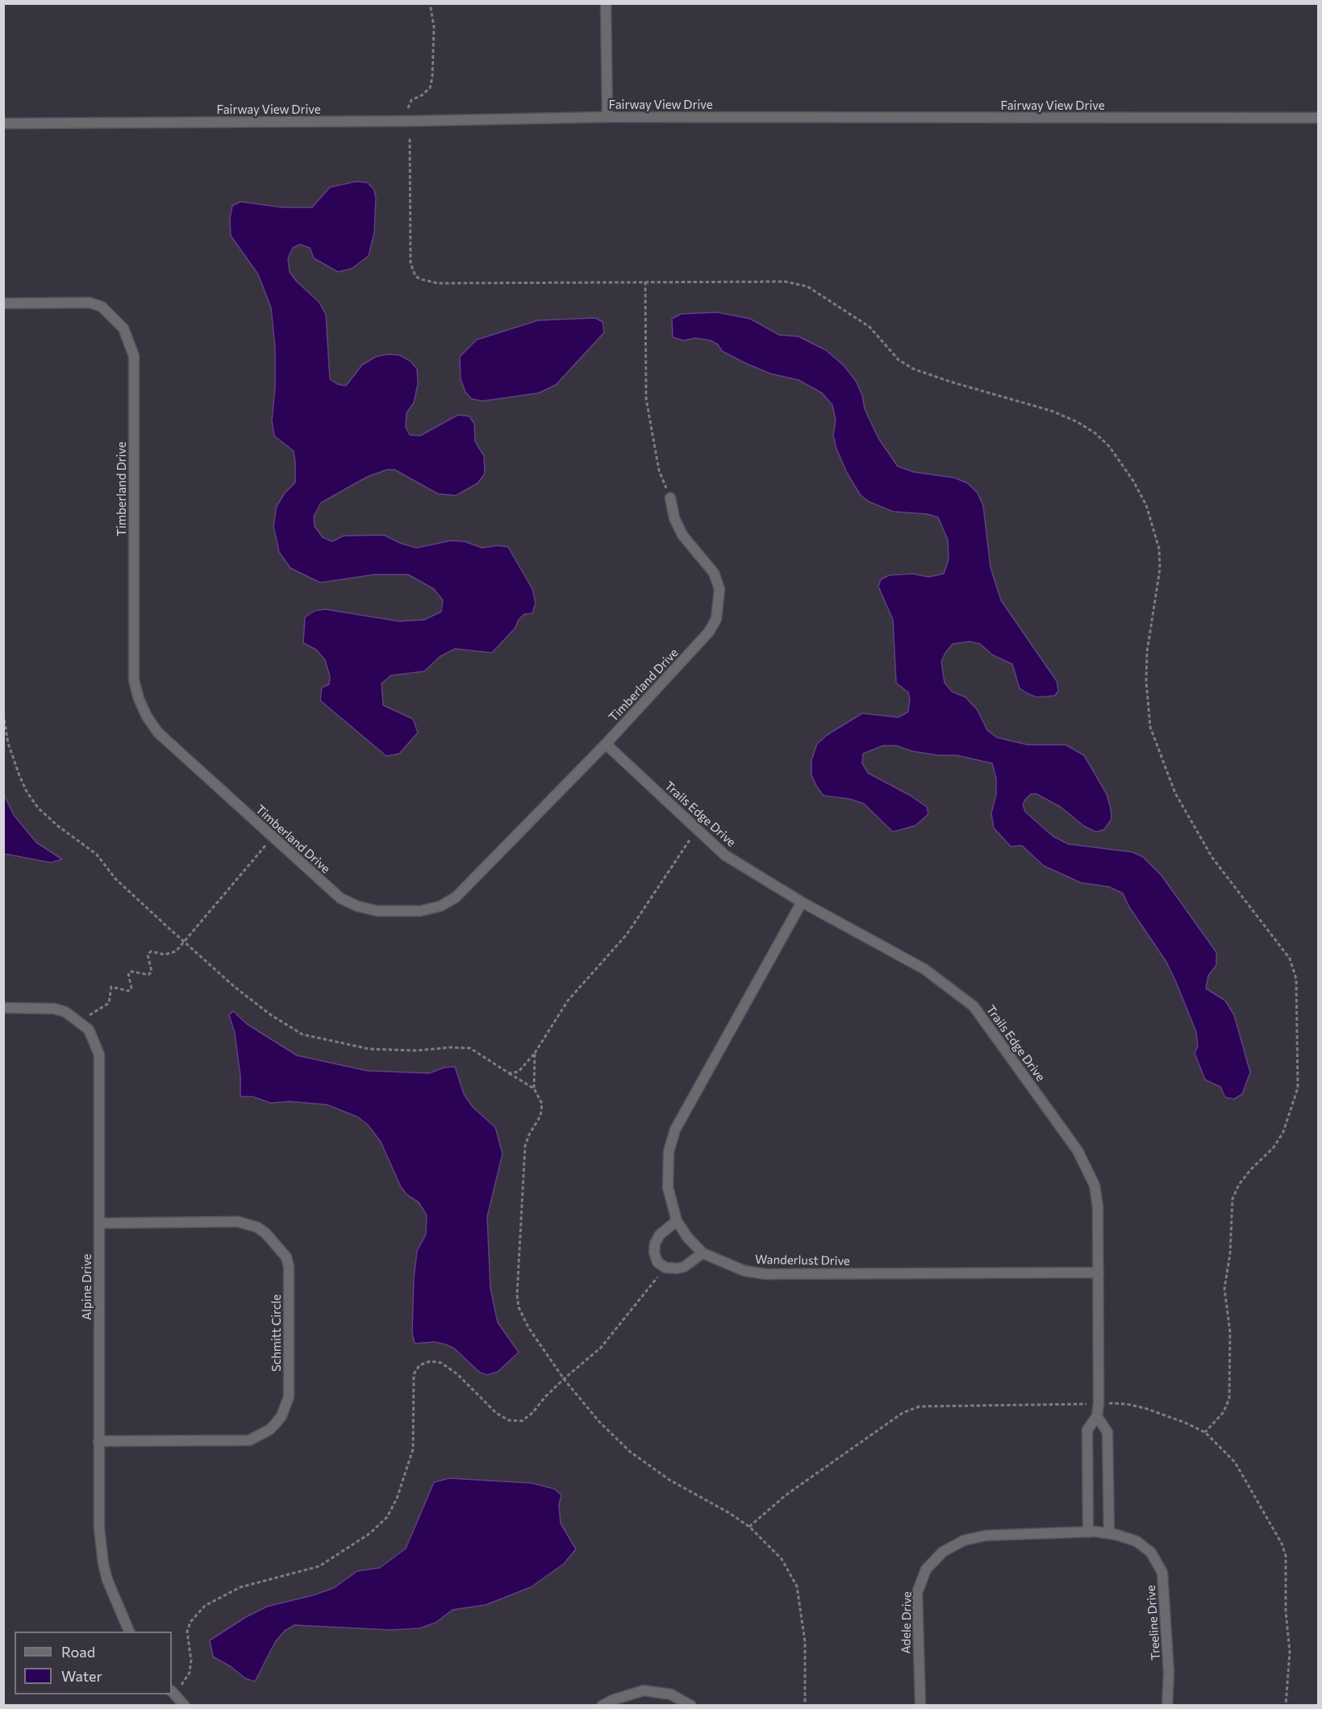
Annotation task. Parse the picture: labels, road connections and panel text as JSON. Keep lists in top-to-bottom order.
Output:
{
  "streets": {
    "street": [
      "Fairway View Drive",
      "Timberland Drive",
      "Trails Edge Drive",
      "Wanderlust Drive",
      "Alpine Drive",
      "Schmitt Circle",
      "Adele Drive",
      "Treeline Drive"
    ]
  },
  "crossings": [
    ["Timberland Drive", "Trails Edge Drive"],
    ["Trails Edge Drive", "Wanderlust Drive"],
    ["Trails Edge Drive", "Adele Drive"],
    ["Trails Edge Drive", "Treeline Drive"],
    ["Alpine Drive", "Schmitt Circle"],
    ["Adele Drive", "Treeline Drive"]
  ],
  "legend": ["Road", "Water"]
}
